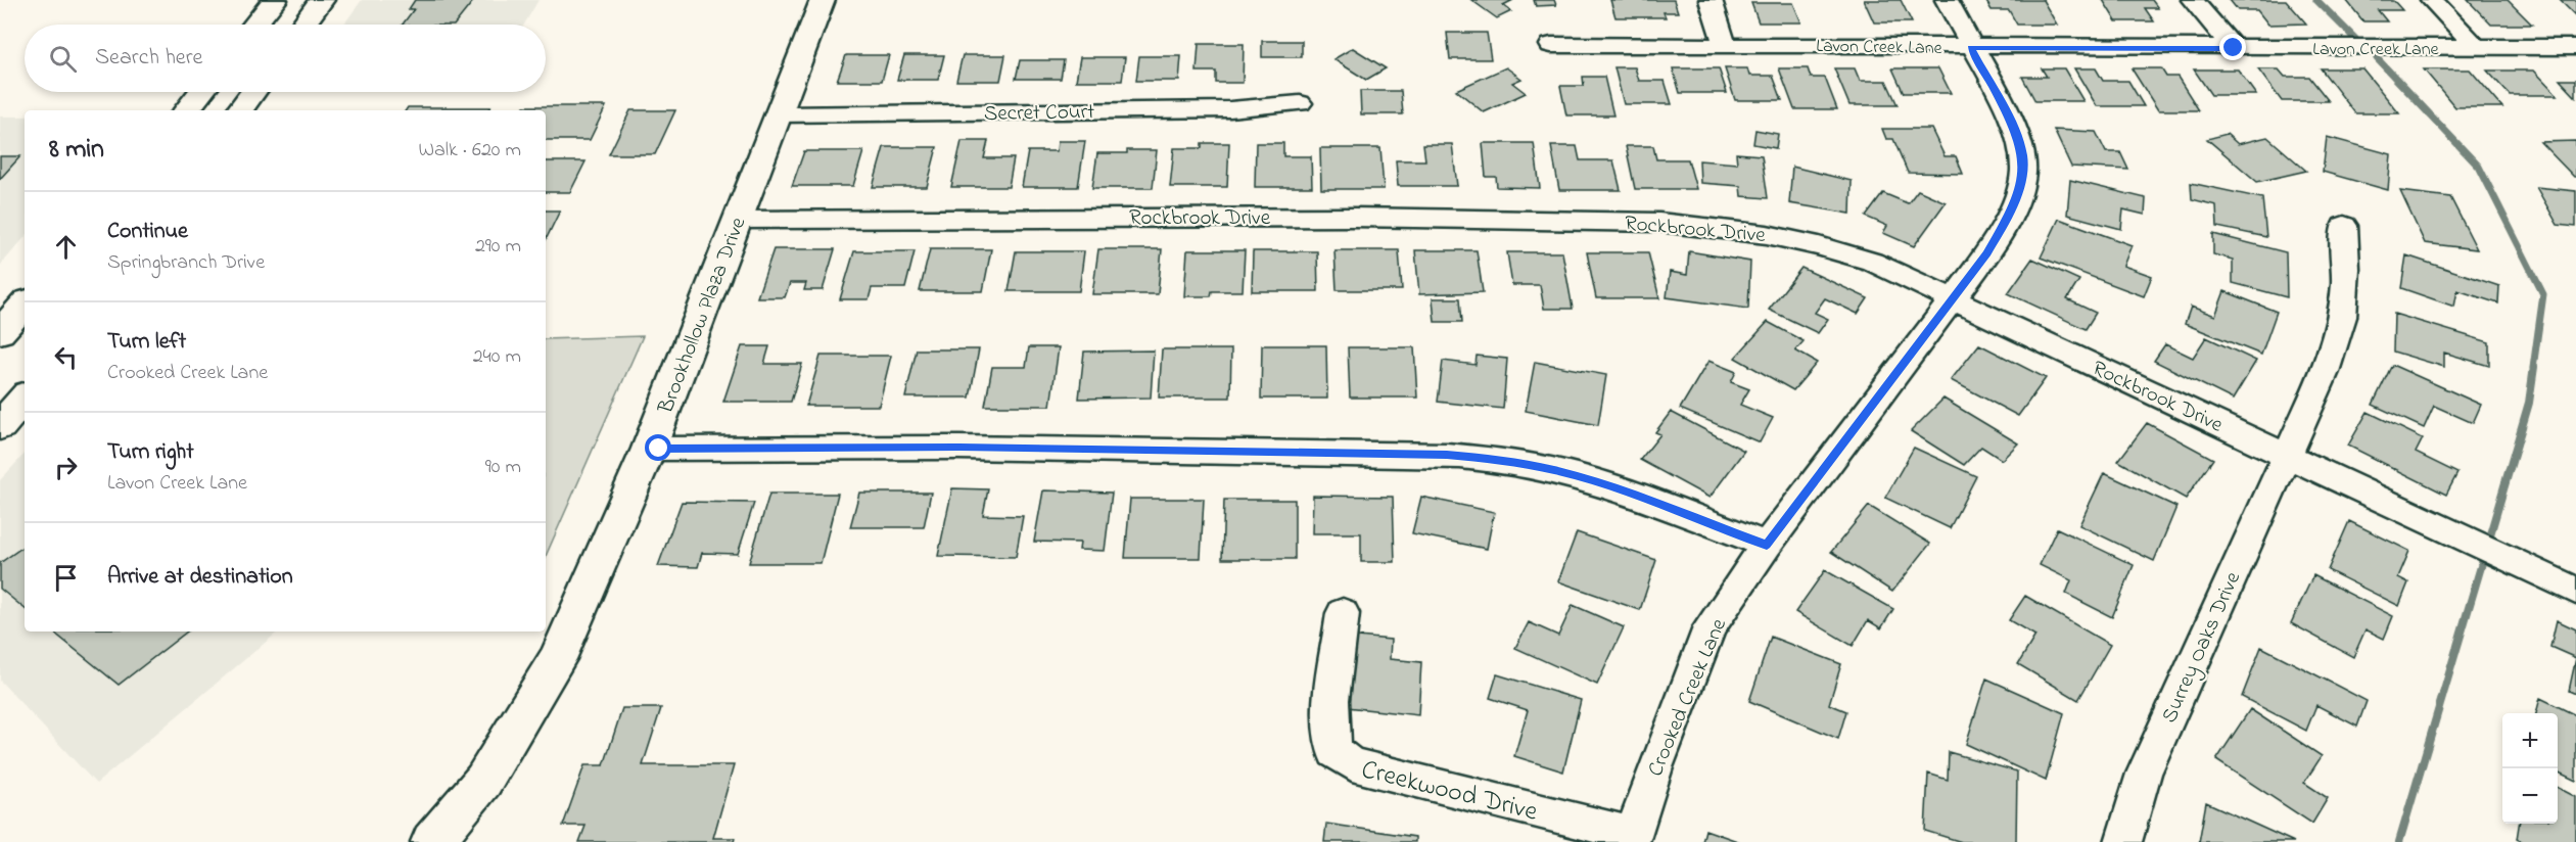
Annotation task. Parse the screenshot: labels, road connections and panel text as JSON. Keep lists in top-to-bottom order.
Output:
{
  "streets": {
    "street": [
      "Lavon Creek Lane",
      "Secret Court",
      "Rockbrook Drive",
      "Brookhollow Plaza Drive",
      "Surrey Oaks Drive",
      "Crooked Creek Lane",
      "Creekwood Drive"
    ]
  },
  "crossings": [
    ["Lavon Creek Lane", "Crooked Creek Lane"],
    ["Secret Court", "Brookhollow Plaza Drive"],
    ["Rockbrook Drive", "Brookhollow Plaza Drive"],
    ["Rockbrook Drive", "Surrey Oaks Drive"],
    ["Rockbrook Drive", "Crooked Creek Lane"],
    ["Crooked Creek Lane", "Creekwood Drive"]
  ],
  "page": {
    "search": "Search here",
    "heading": ["8 min", "Walk · 620 m"],
    "list": [
      ["Continue", "Springbranch Drive", "290 m"],
      ["Turn left", "Crooked Creek Lane", "240 m"],
      ["Turn right", "Lavon Creek Lane", "90 m"],
      "Arrive at destination"
    ],
    "map_buttons": ["+", "−"]
  }
}
